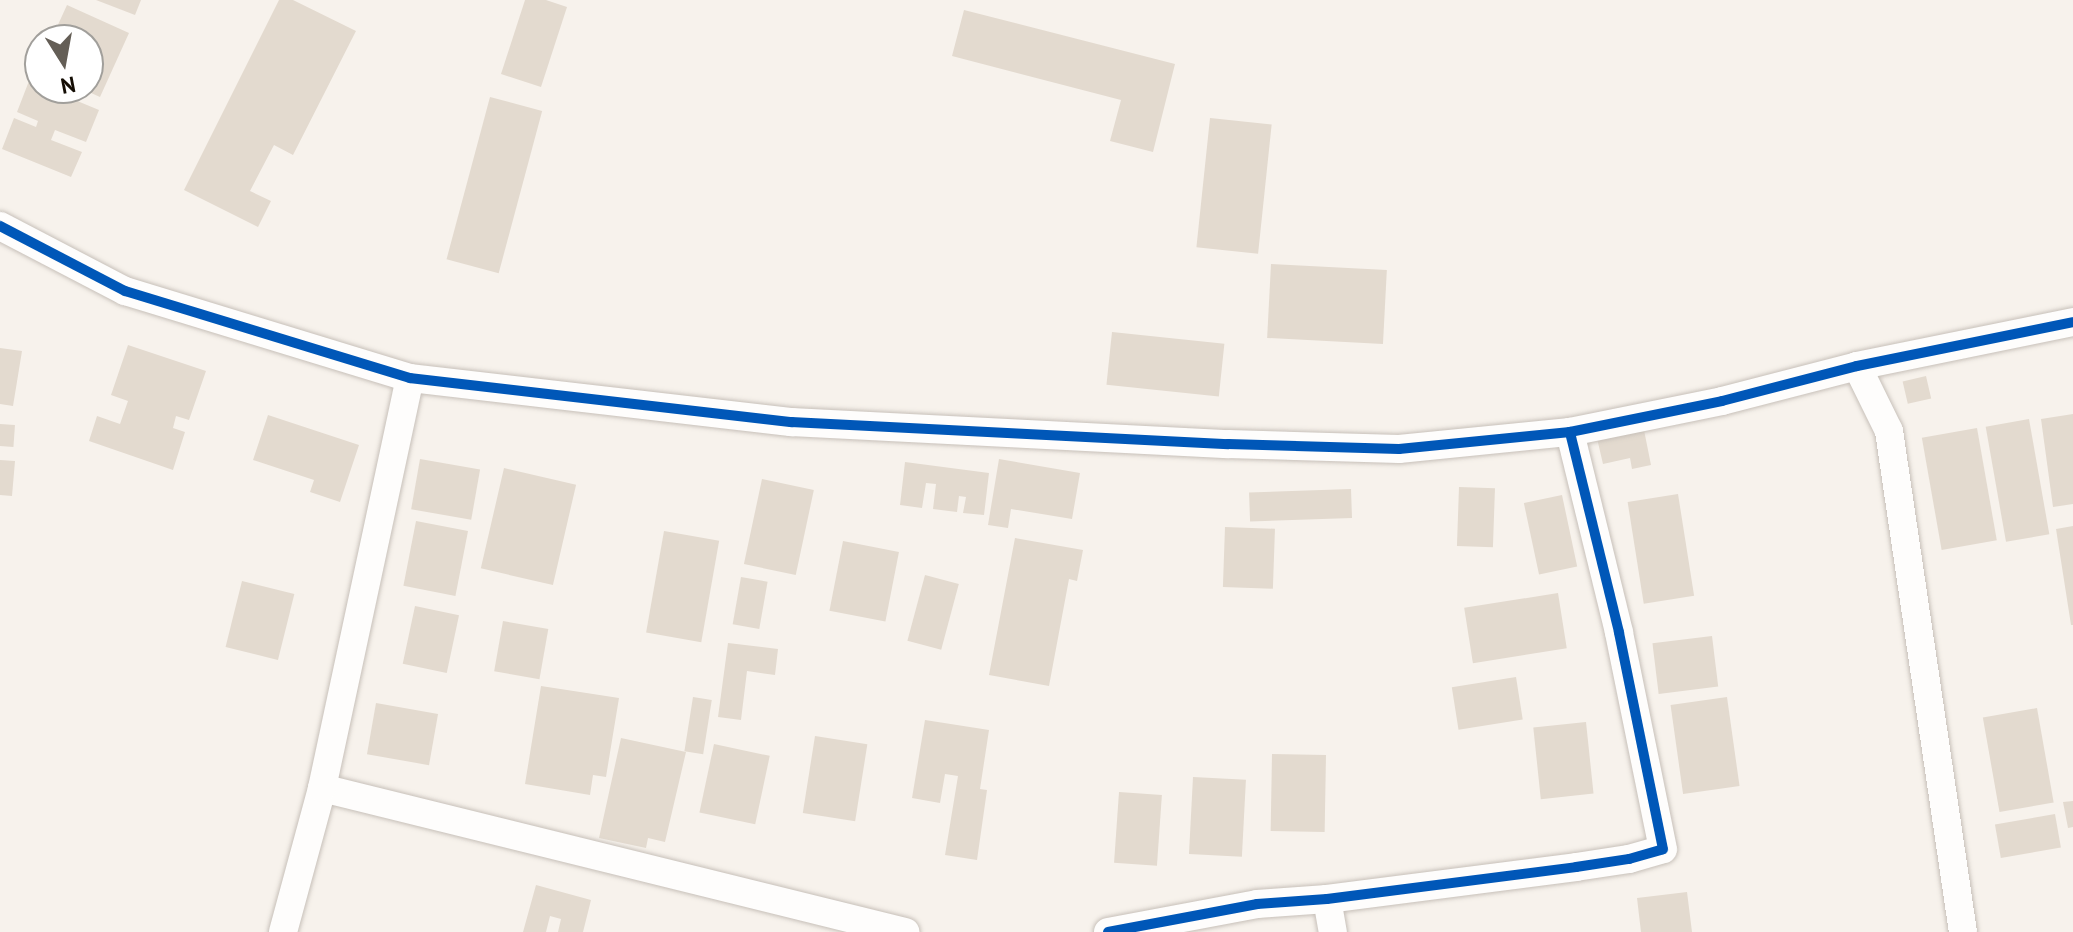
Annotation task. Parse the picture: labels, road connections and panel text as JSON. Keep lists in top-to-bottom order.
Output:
{
  "north": "bottom"
}
